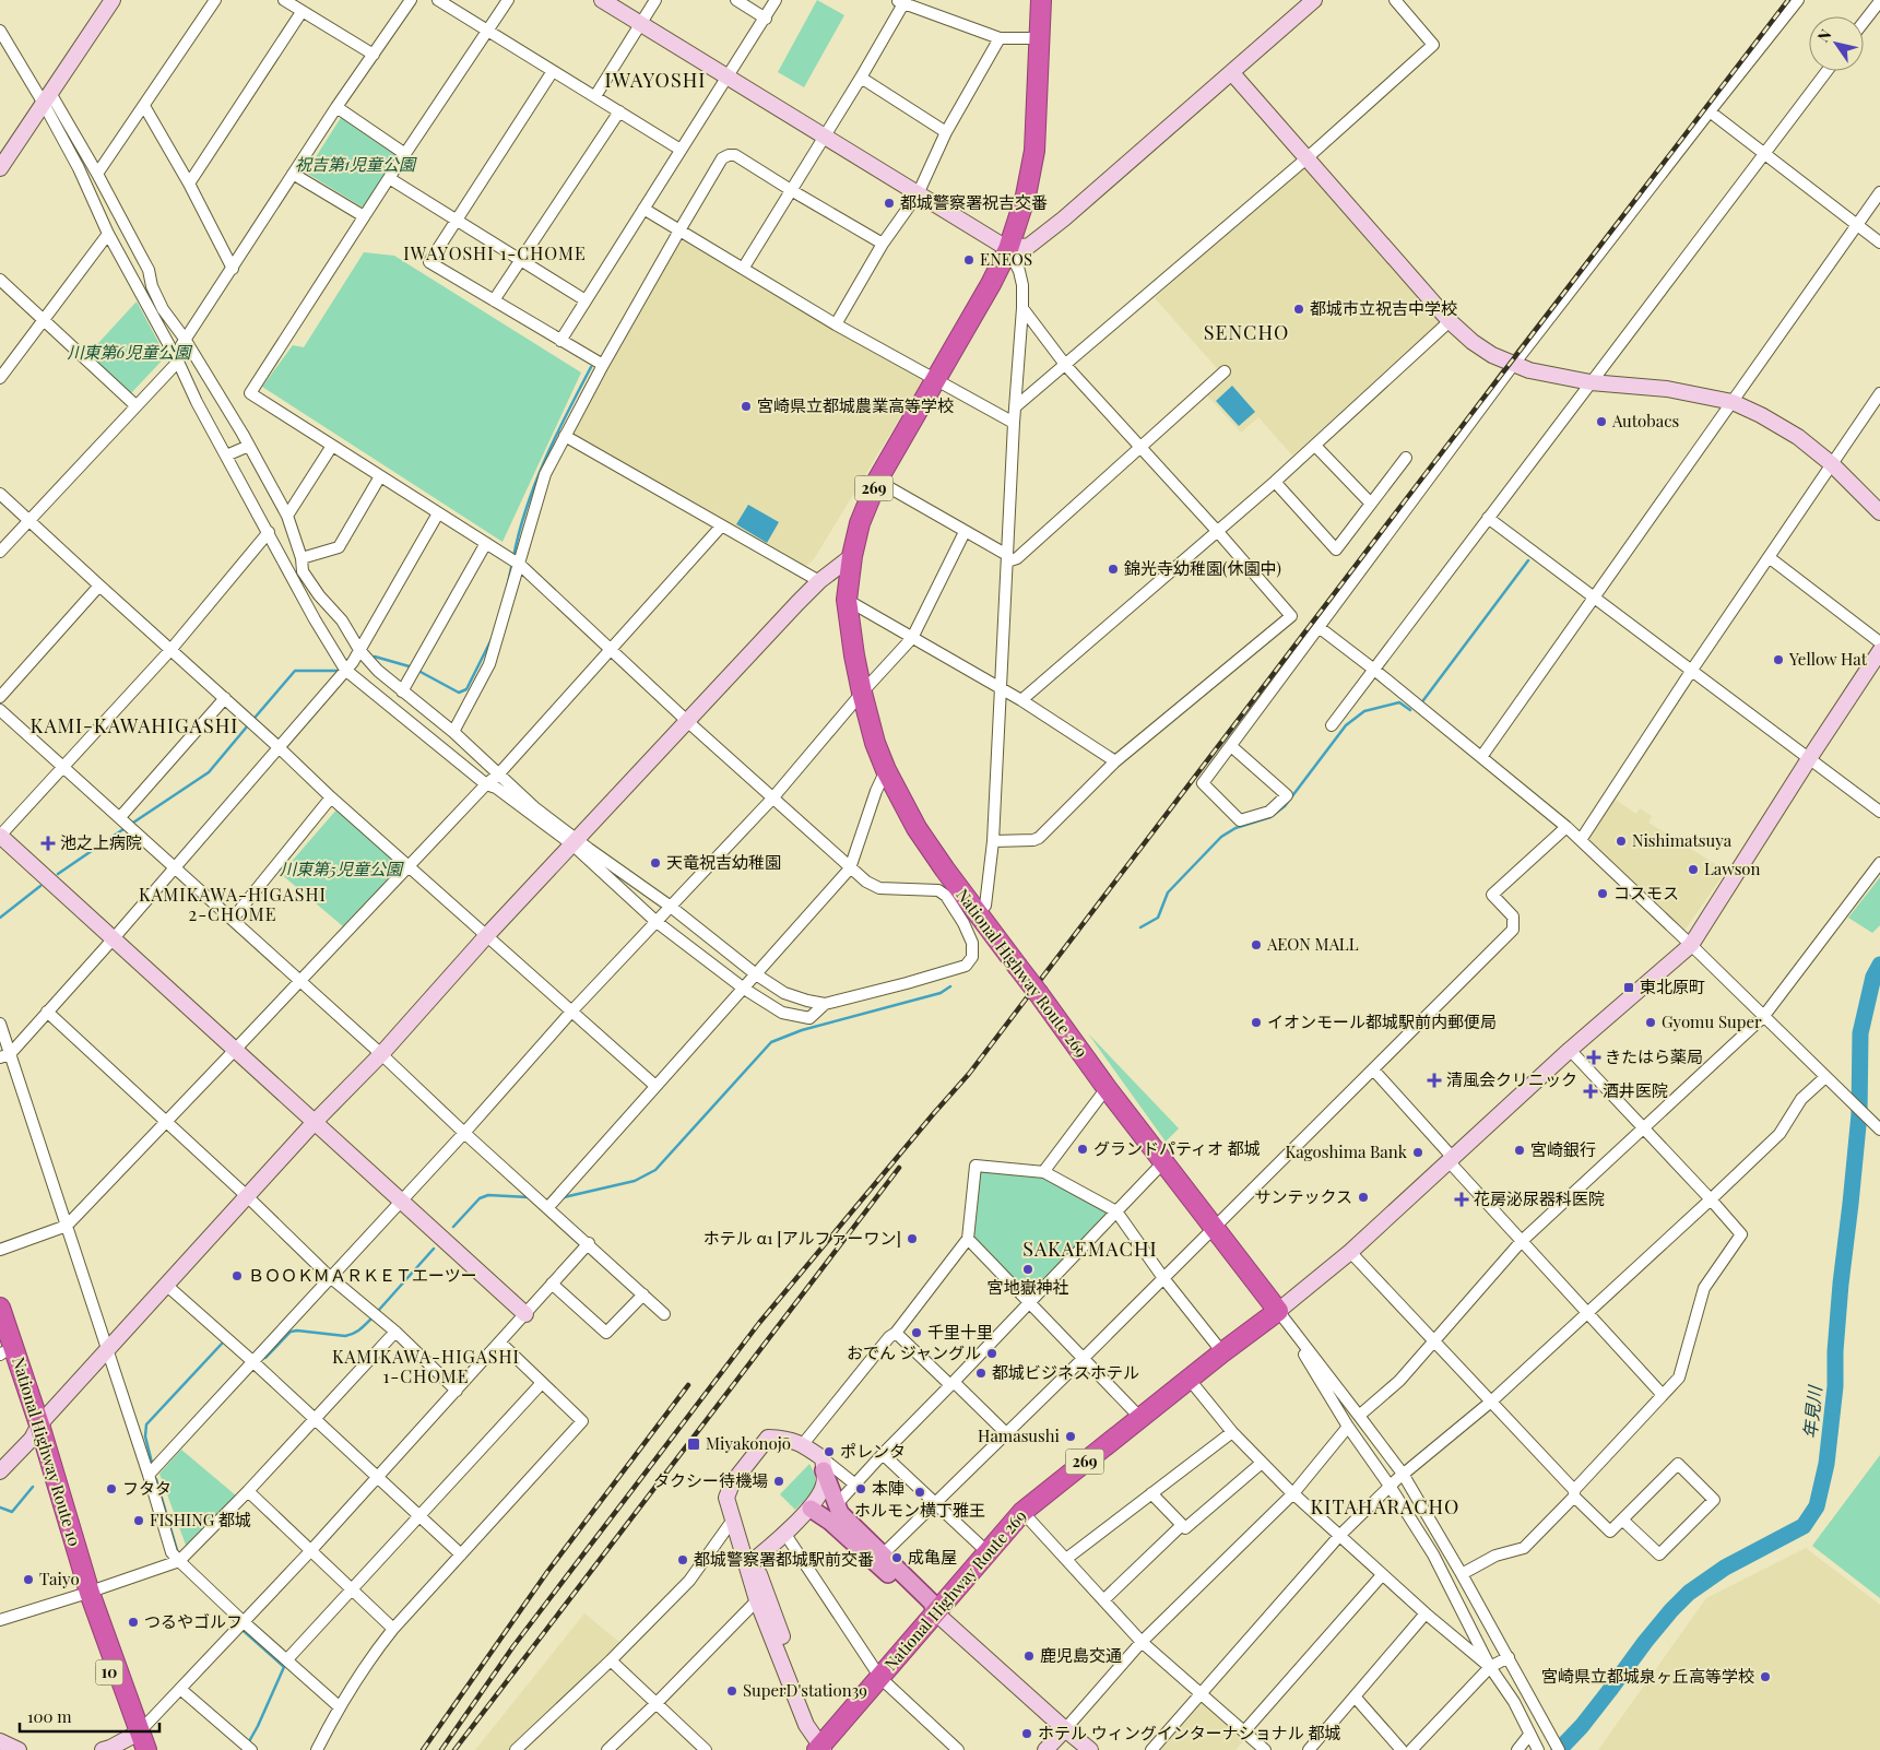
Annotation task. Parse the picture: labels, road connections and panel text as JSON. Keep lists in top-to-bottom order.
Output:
{
  "streets": {
    "highway": [
      "269",
      "National Highway Route 269",
      "National Highway Route 10",
      "10"
    ]
  },
  "districts": [
    "IWAYOSHI",
    "IWAYOSHI 1-CHOME",
    "SENCHO",
    "KAMI-KAWAHIGASHI",
    "KAMIKAWA-HIGASHI 2-CHOME",
    "SAKAEMACHI",
    "KAMIKAWA-HIGASHI 1-CHOME",
    "KITAHARACHO"
  ],
  "water": ["年見川"],
  "parks": ["祝吉第1児童公園", "川東第6児童公園", "川東第5児童公園"],
  "places": {
    "other": [
      "都城警察署祝吉交番",
      "ENEOS",
      "都城市立祝吉中学校",
      "宮崎県立都城農業高等学校",
      "Autobacs",
      "錦光寺幼稚園(休園中)",
      "Yellow Hat",
      "Nishimatsuya",
      "天竜祝吉幼稚園",
      "Lawson",
      "コスモス",
      "AEON MALL",
      "イオンモール都城駅前内郵便局",
      "Gyomu Super",
      "グランドパティオ 都城",
      "宮崎銀行",
      "Kagoshima Bank",
      "サンテックス",
      "ホテル α1 [アルファーワン]",
      "宮地嶽神社",
      "ＢＯＯＫＭＡＲＫＥＴエーツー",
      "千里十里",
      "おでん ジャングル",
      "都城ビジネスホテル",
      "Hamasushi",
      "ポレンタ",
      "タクシー待機場",
      "フタタ",
      "本陣",
      "ホルモン横丁雅王",
      "FISHING 都城",
      "成亀屋",
      "都城警察署都城駅前交番",
      "Taiyo",
      "つるやゴルフ",
      "鹿児島交通",
      "宮崎県立都城泉ヶ丘高等学校",
      "SuperD'station39",
      "ホテル ウィングインターナショナル 都城"
    ],
    "health": [
      "池之上病院",
      "きたはら薬局",
      "清風会クリニック",
      "酒井医院",
      "花房泌尿器科医院"
    ],
    "transit": ["東北原町", "Miyakonojō"]
  },
  "scale_bar": "100 m",
  "north": "top left"
}
